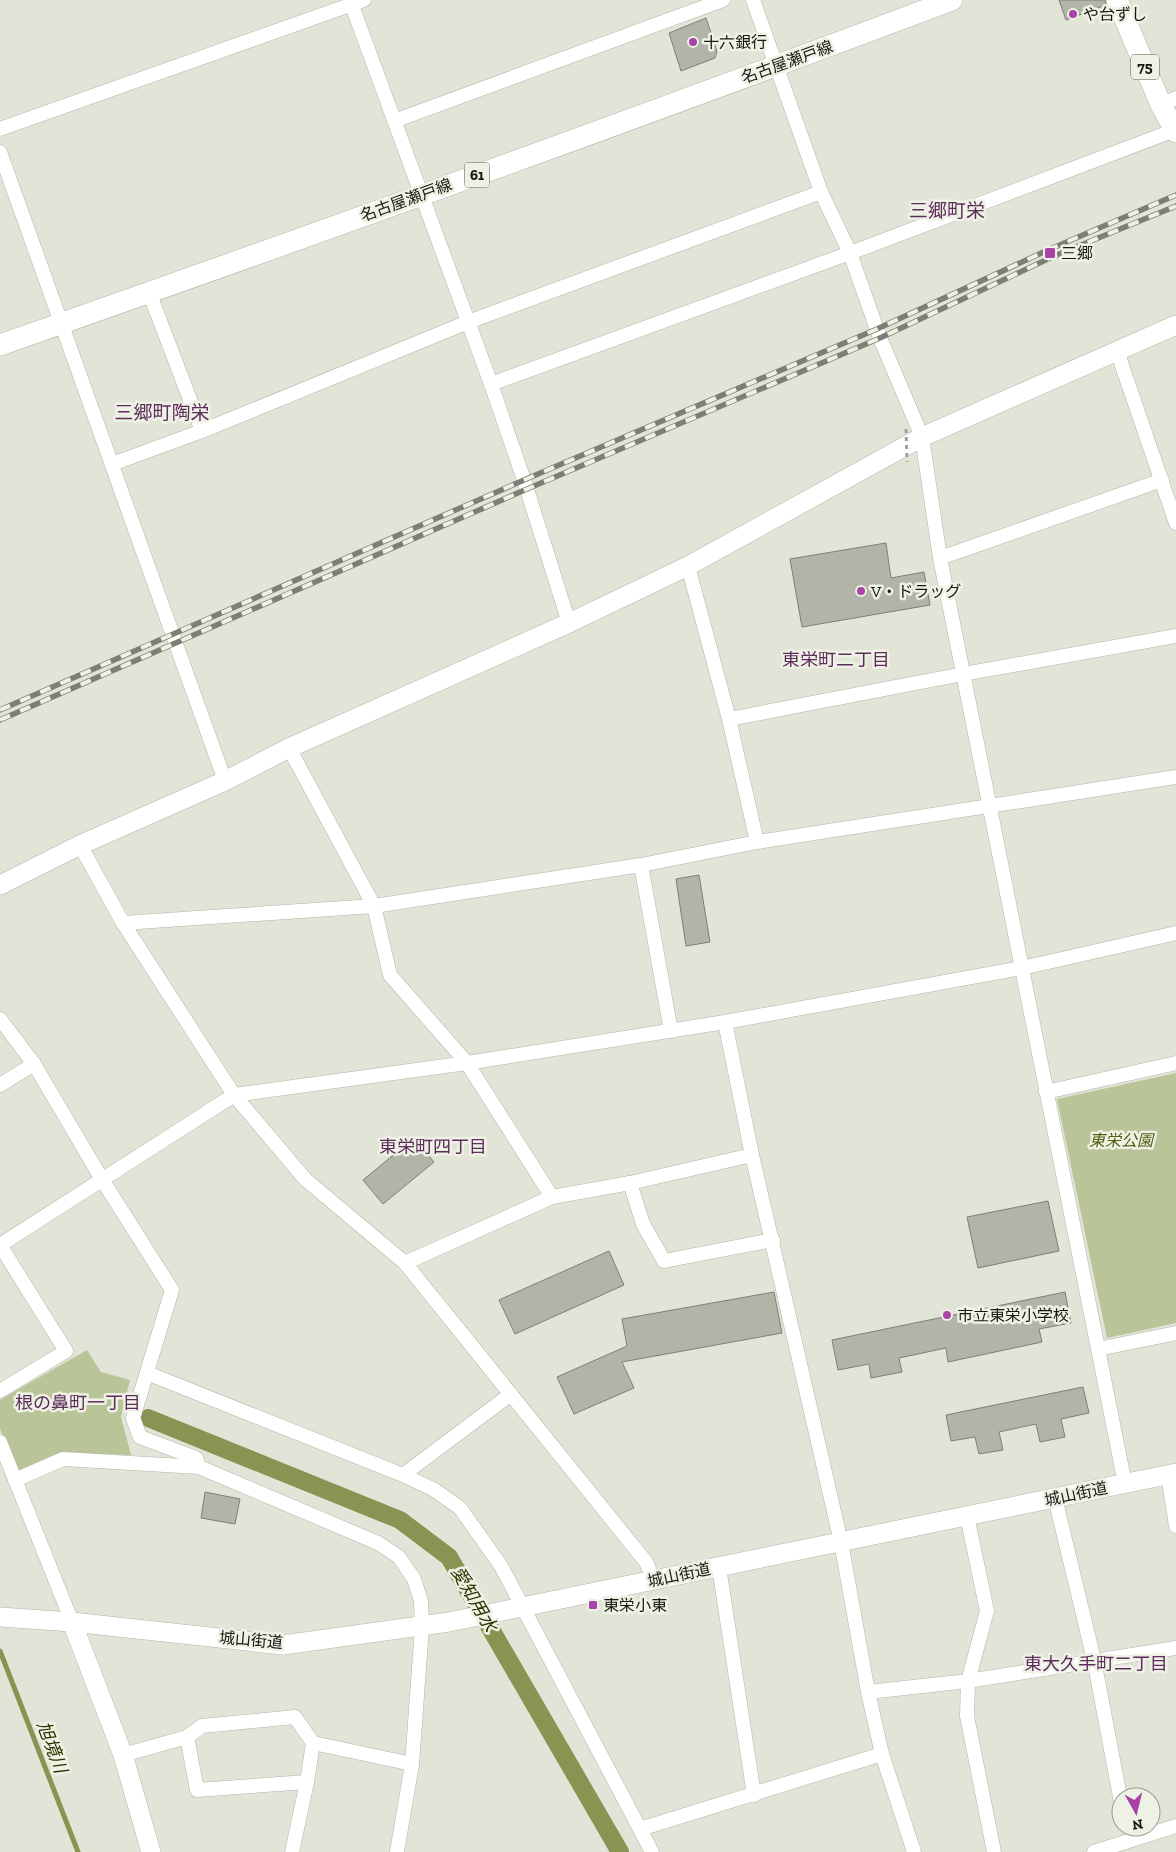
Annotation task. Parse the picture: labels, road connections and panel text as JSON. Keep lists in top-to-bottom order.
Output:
{
  "streets": {
    "main road": ["名古屋瀬戸線", "75", "61"],
    "street": ["城山街道"]
  },
  "districts": [
    "三郷町栄",
    "三郷町陶栄",
    "東栄町二丁目",
    "東栄町四丁目",
    "根の鼻町一丁目",
    "東大久手町二丁目"
  ],
  "water": ["愛知用水", "旭境川"],
  "parks": ["東栄公園"],
  "places": {
    "other": [
      "や台ずし",
      "十六銀行",
      "V・ドラッグ",
      "市立東栄小学校"
    ],
    "transit": ["三郷", "東栄小東"]
  },
  "north": "bottom"
}
